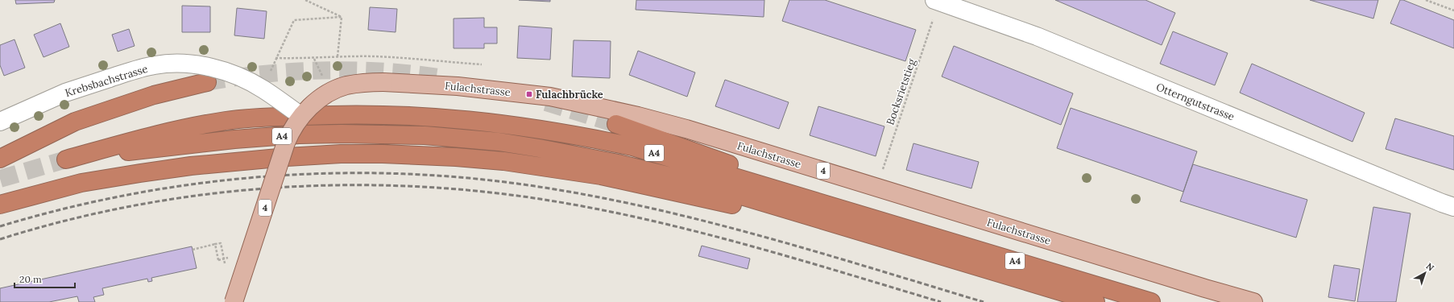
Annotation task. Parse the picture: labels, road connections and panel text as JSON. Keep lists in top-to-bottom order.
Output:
{
  "streets": {
    "highway": ["A4"],
    "main road": ["Fulachstrasse", "4"],
    "street": ["Krebsbachstrasse", "Otterngutstrasse"],
    "path": ["Bocksrietstieg"]
  },
  "crossings": [
    ["Krebsbachstrasse", "Fulachstrasse"],
    ["Krebsbachstrasse", "4"],
    ["Fulachstrasse", "Bocksrietstieg"],
    ["Fulachstrasse", "4"],
    ["Bocksrietstieg", "Otterngutstrasse"]
  ],
  "places": {
    "transit": ["Fulachbrücke"]
  },
  "scale_bar": "20 m",
  "north": "top right"
}
